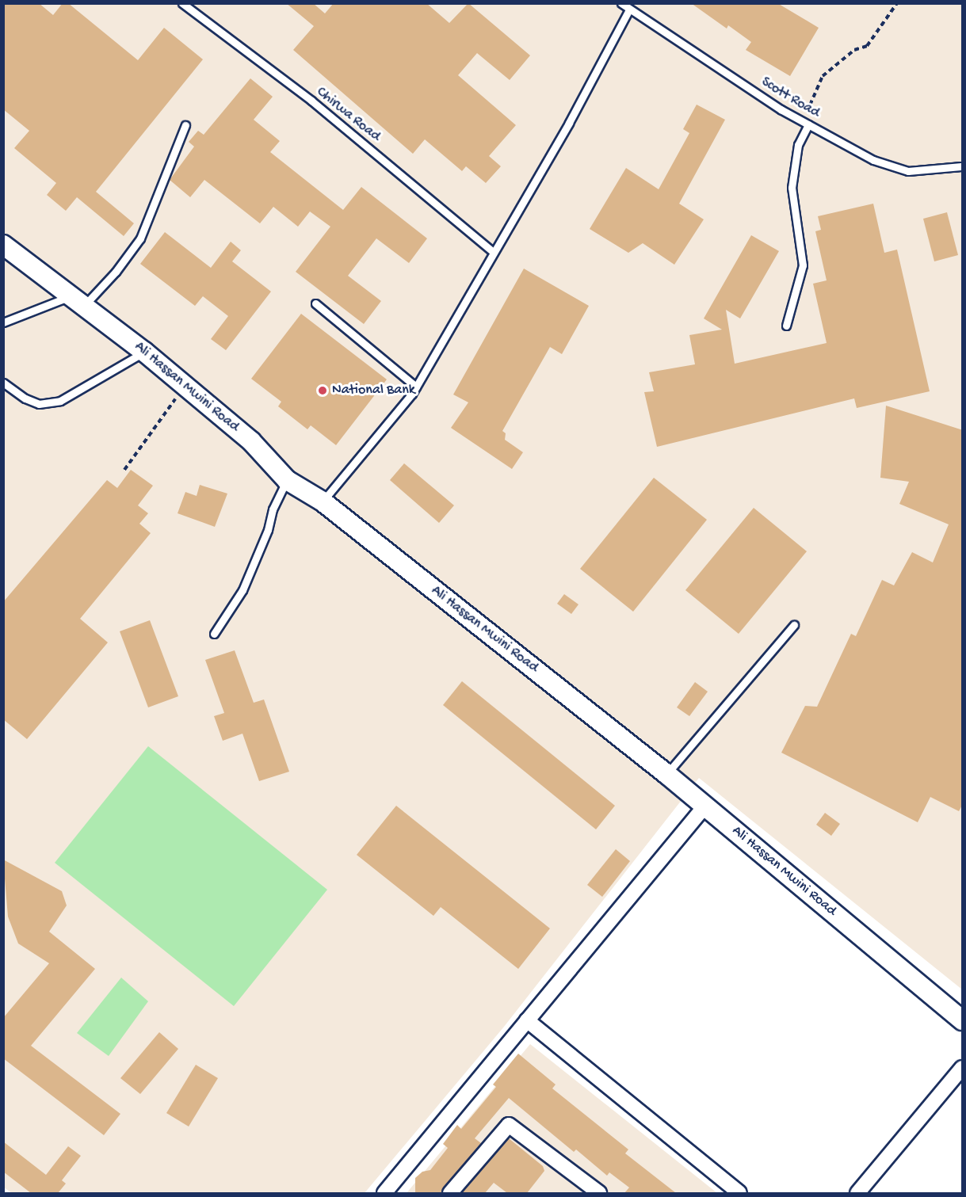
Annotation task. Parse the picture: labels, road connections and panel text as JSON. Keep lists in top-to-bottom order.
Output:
{
  "streets": {
    "main road": ["Ali Hassan Mwini Road"],
    "lane": ["Scott Road", "Chirwa Road"]
  },
  "places": ["National Bank"]
}
